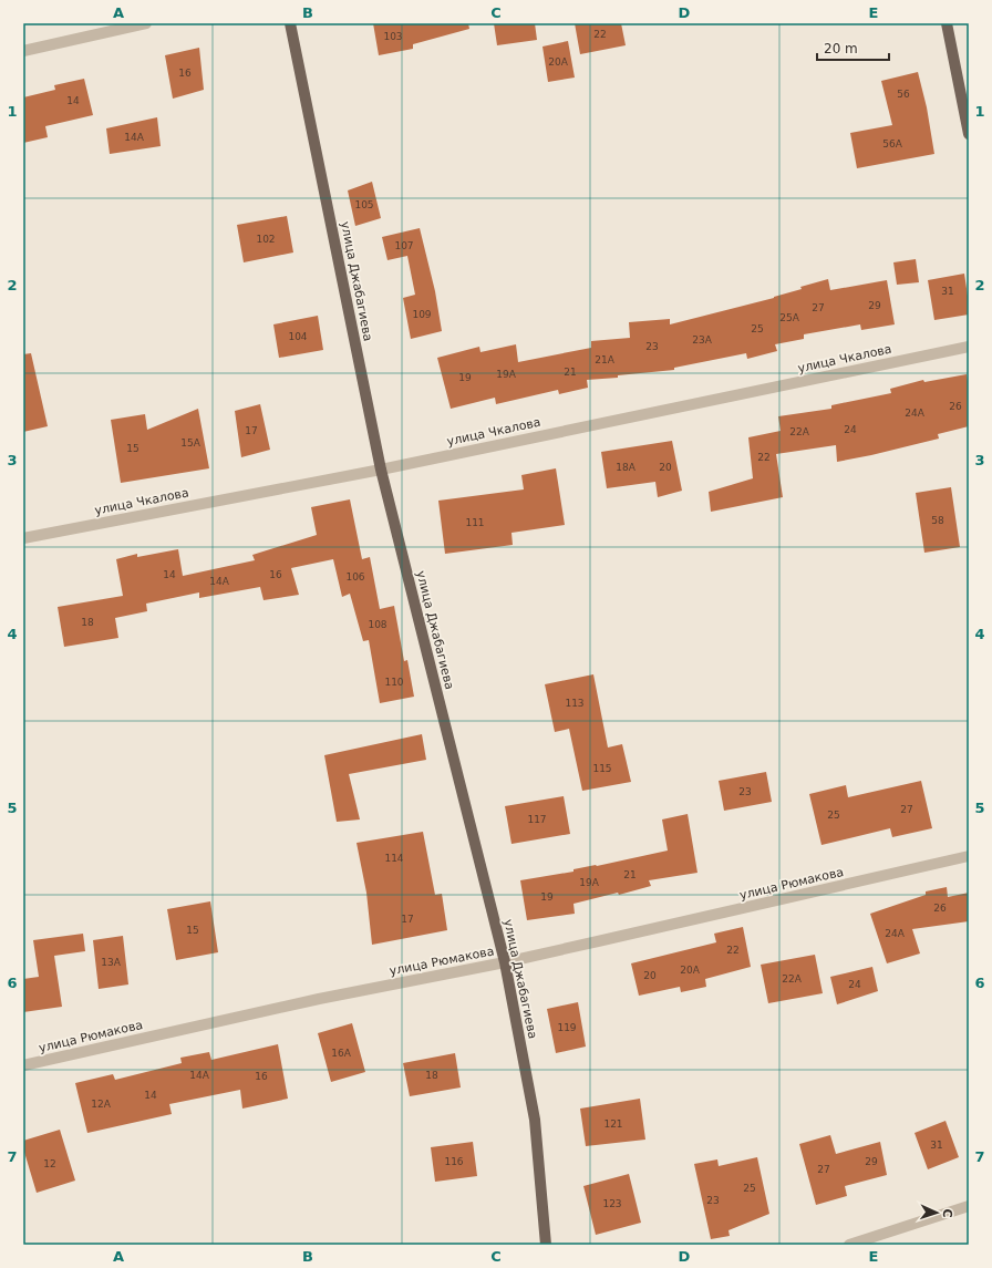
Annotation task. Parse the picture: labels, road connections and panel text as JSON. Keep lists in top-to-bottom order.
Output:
{
  "streets": {
    "main road": ["улица Джабагиева"],
    "street": ["улица Чкалова", "улица Рюмакова"]
  },
  "crossings": [
    ["улица Джабагиева", "улица Чкалова"],
    ["улица Джабагиева", "улица Рюмакова"]
  ],
  "house_numbers": [
    "22",
    "103",
    "20А",
    "16",
    "56",
    "14",
    "14А",
    "56А",
    "105",
    "102",
    "107",
    "31",
    "29",
    "27",
    "109",
    "25А",
    "25",
    "104",
    "23А",
    "23",
    "21А",
    "21",
    "19А",
    "19",
    "26",
    "24А",
    "24",
    "17",
    "22А",
    "15А",
    "15",
    "22",
    "18А",
    "20",
    "58",
    "111",
    "14",
    "16",
    "106",
    "14А",
    "18",
    "108",
    "110",
    "113",
    "115",
    "23",
    "27",
    "25",
    "117",
    "114",
    "21",
    "19А",
    "19",
    "26",
    "17",
    "15",
    "24А",
    "22",
    "13А",
    "20А",
    "20",
    "22А",
    "24",
    "119",
    "16А",
    "14А",
    "18",
    "16",
    "14",
    "12А",
    "121",
    "31",
    "116",
    "29",
    "12",
    "27",
    "25",
    "23",
    "123"
  ],
  "scale_bar": "20 m",
  "north": "right",
  "grid": {
    "columns": [
      "A",
      "B",
      "C",
      "D",
      "E"
    ],
    "rows": [
      "1",
      "2",
      "3",
      "4",
      "5",
      "6",
      "7"
    ]
  }
}
